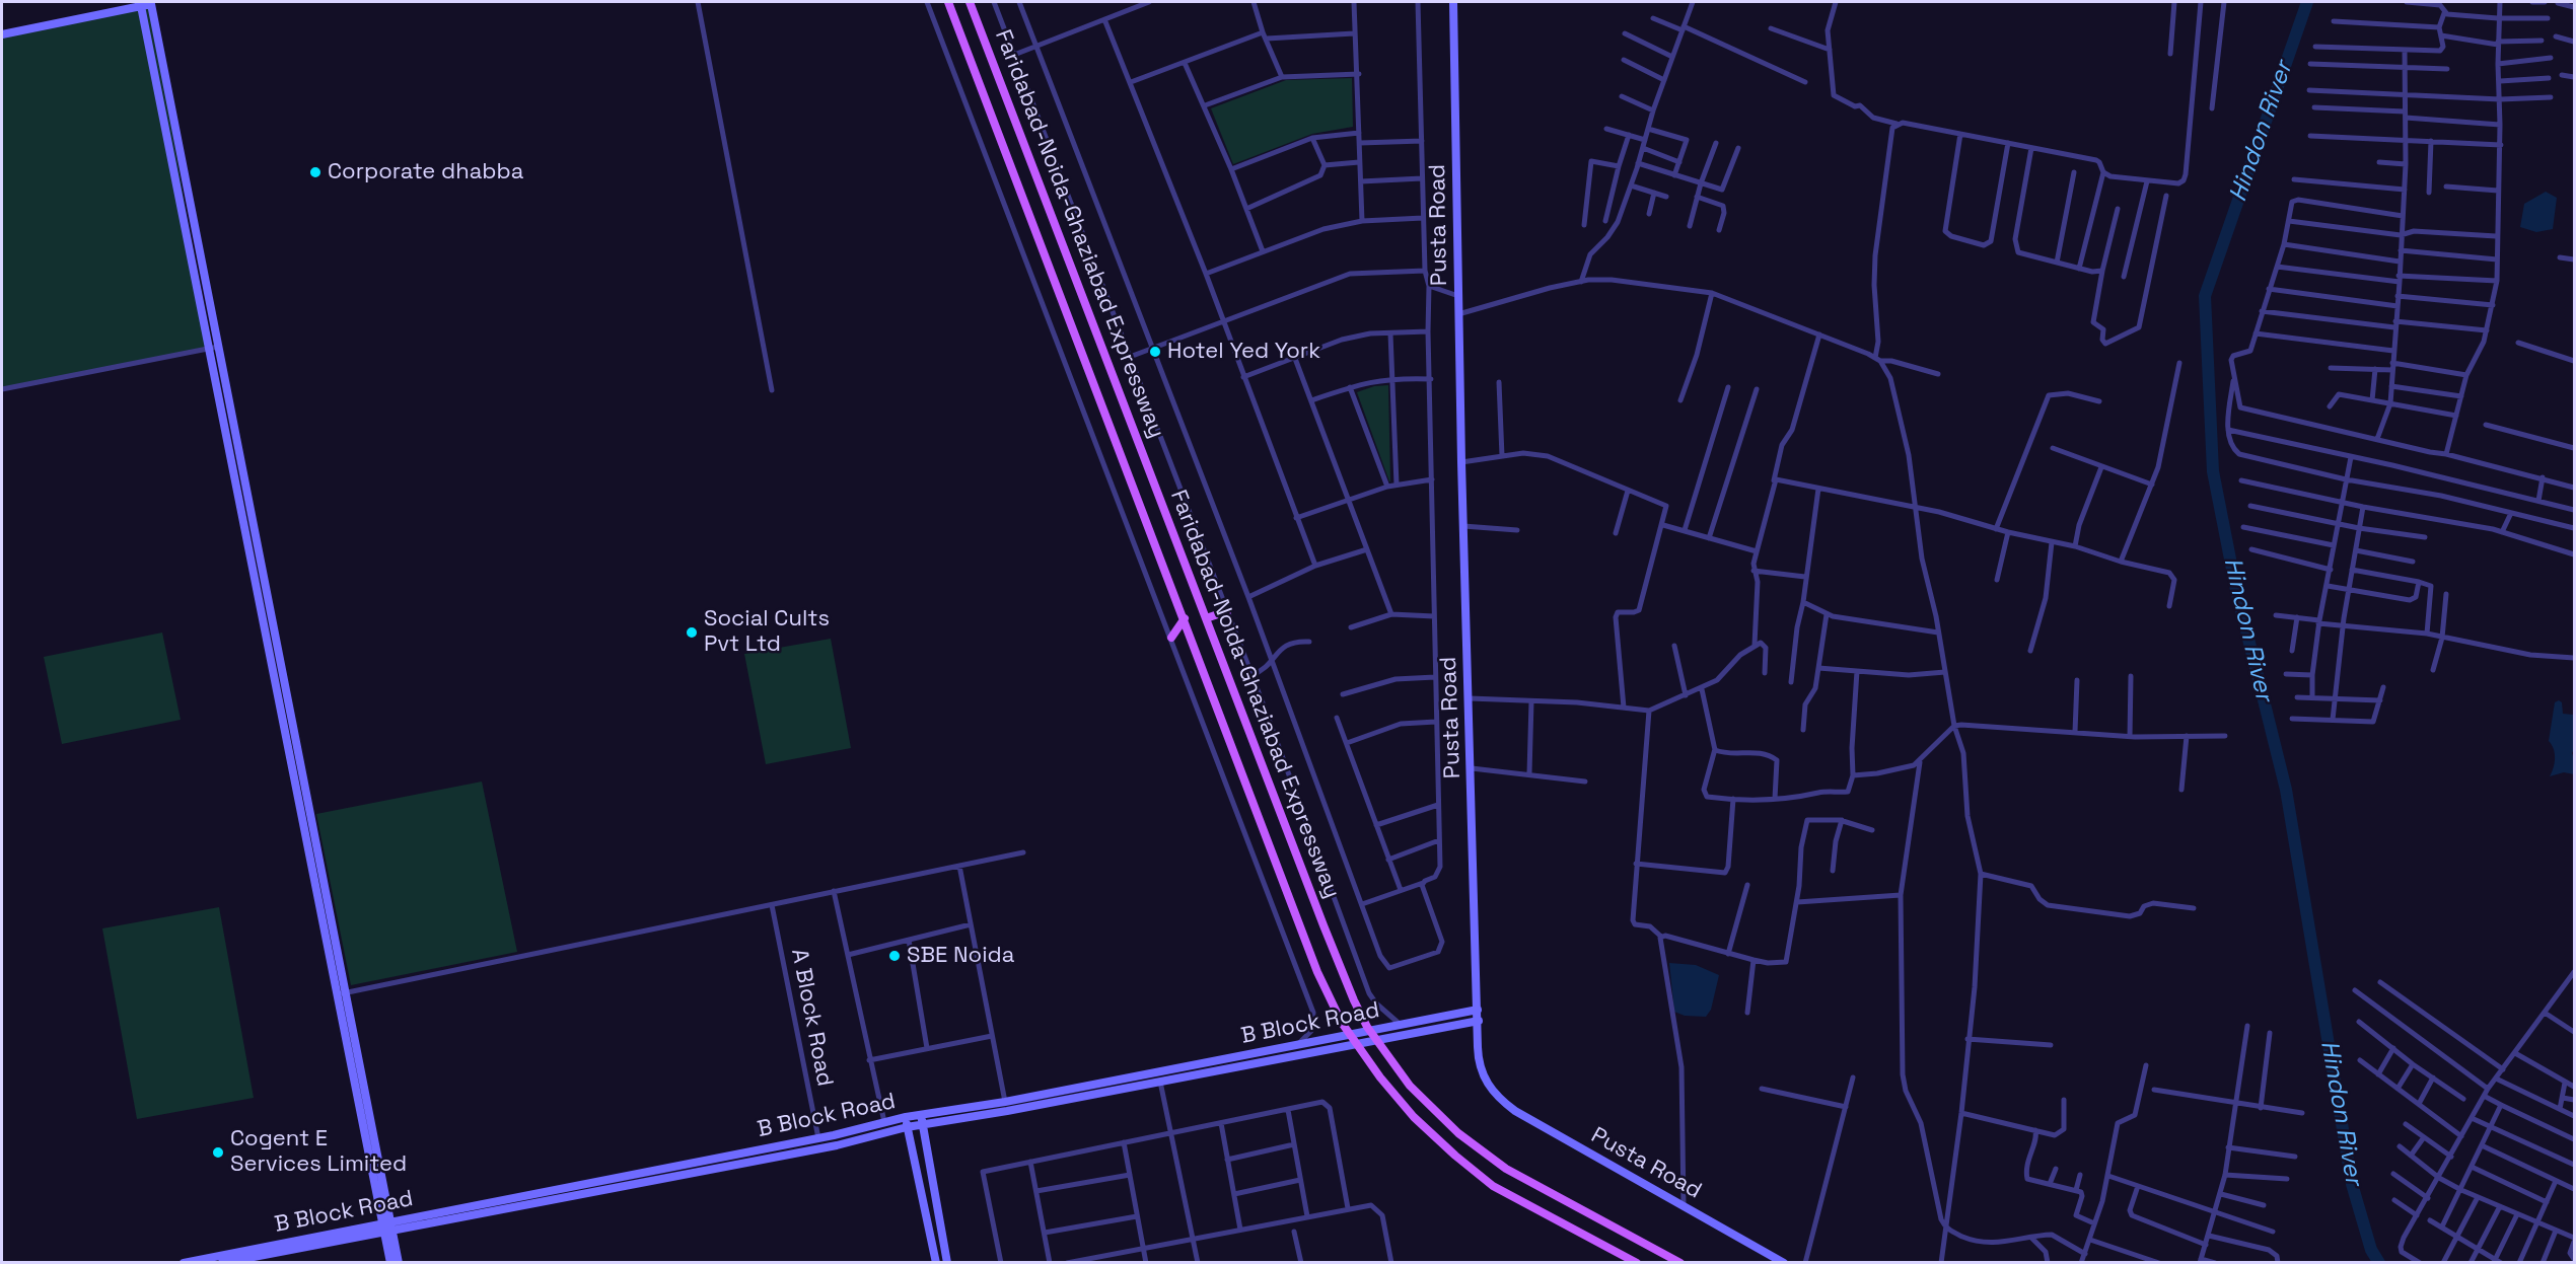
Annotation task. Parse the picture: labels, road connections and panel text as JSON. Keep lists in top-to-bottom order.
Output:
{
  "streets": {
    "main road": ["Faridabad-Noida-Ghaziabad Expressway"],
    "street": ["Pusta Road", "A Block Road", "B Block Road"]
  },
  "crossings": [
    ["Pusta Road", "B Block Road"],
    ["A Block Road", "B Block Road"]
  ],
  "water": ["Hindon River"],
  "places": [
    "Corporate dhabba",
    "Hotel Yed York",
    "Social Cults Pvt Ltd",
    "SBE Noida",
    "Cogent E Services Limited"
  ]
}
